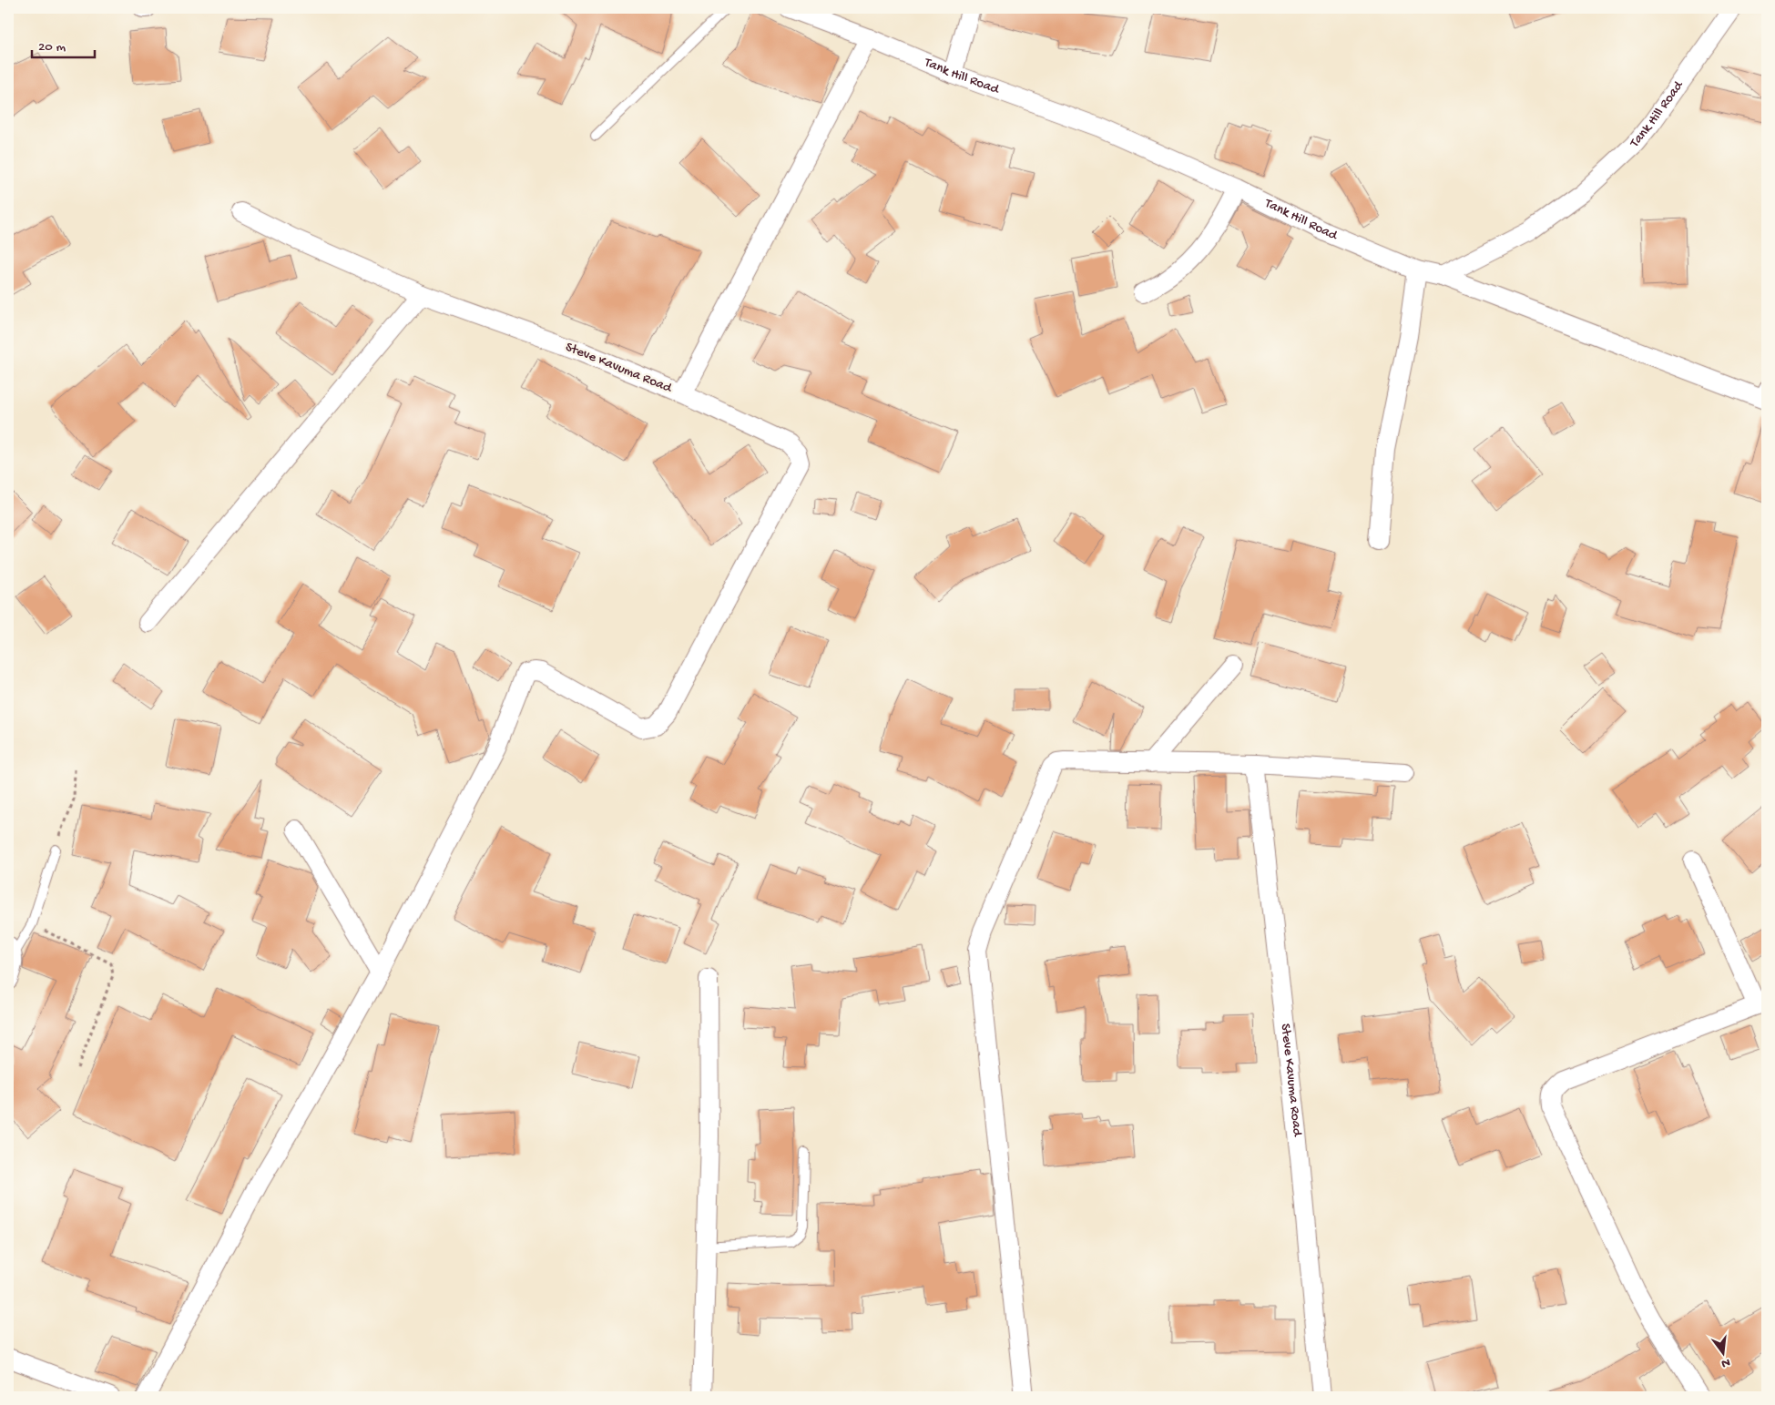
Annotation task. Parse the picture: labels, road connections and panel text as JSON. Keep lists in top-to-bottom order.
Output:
{
  "streets": {
    "street": ["Tank Hill Road", "Steve Kavuma Road"]
  },
  "scale_bar": "20 m",
  "north": "bottom"
}
